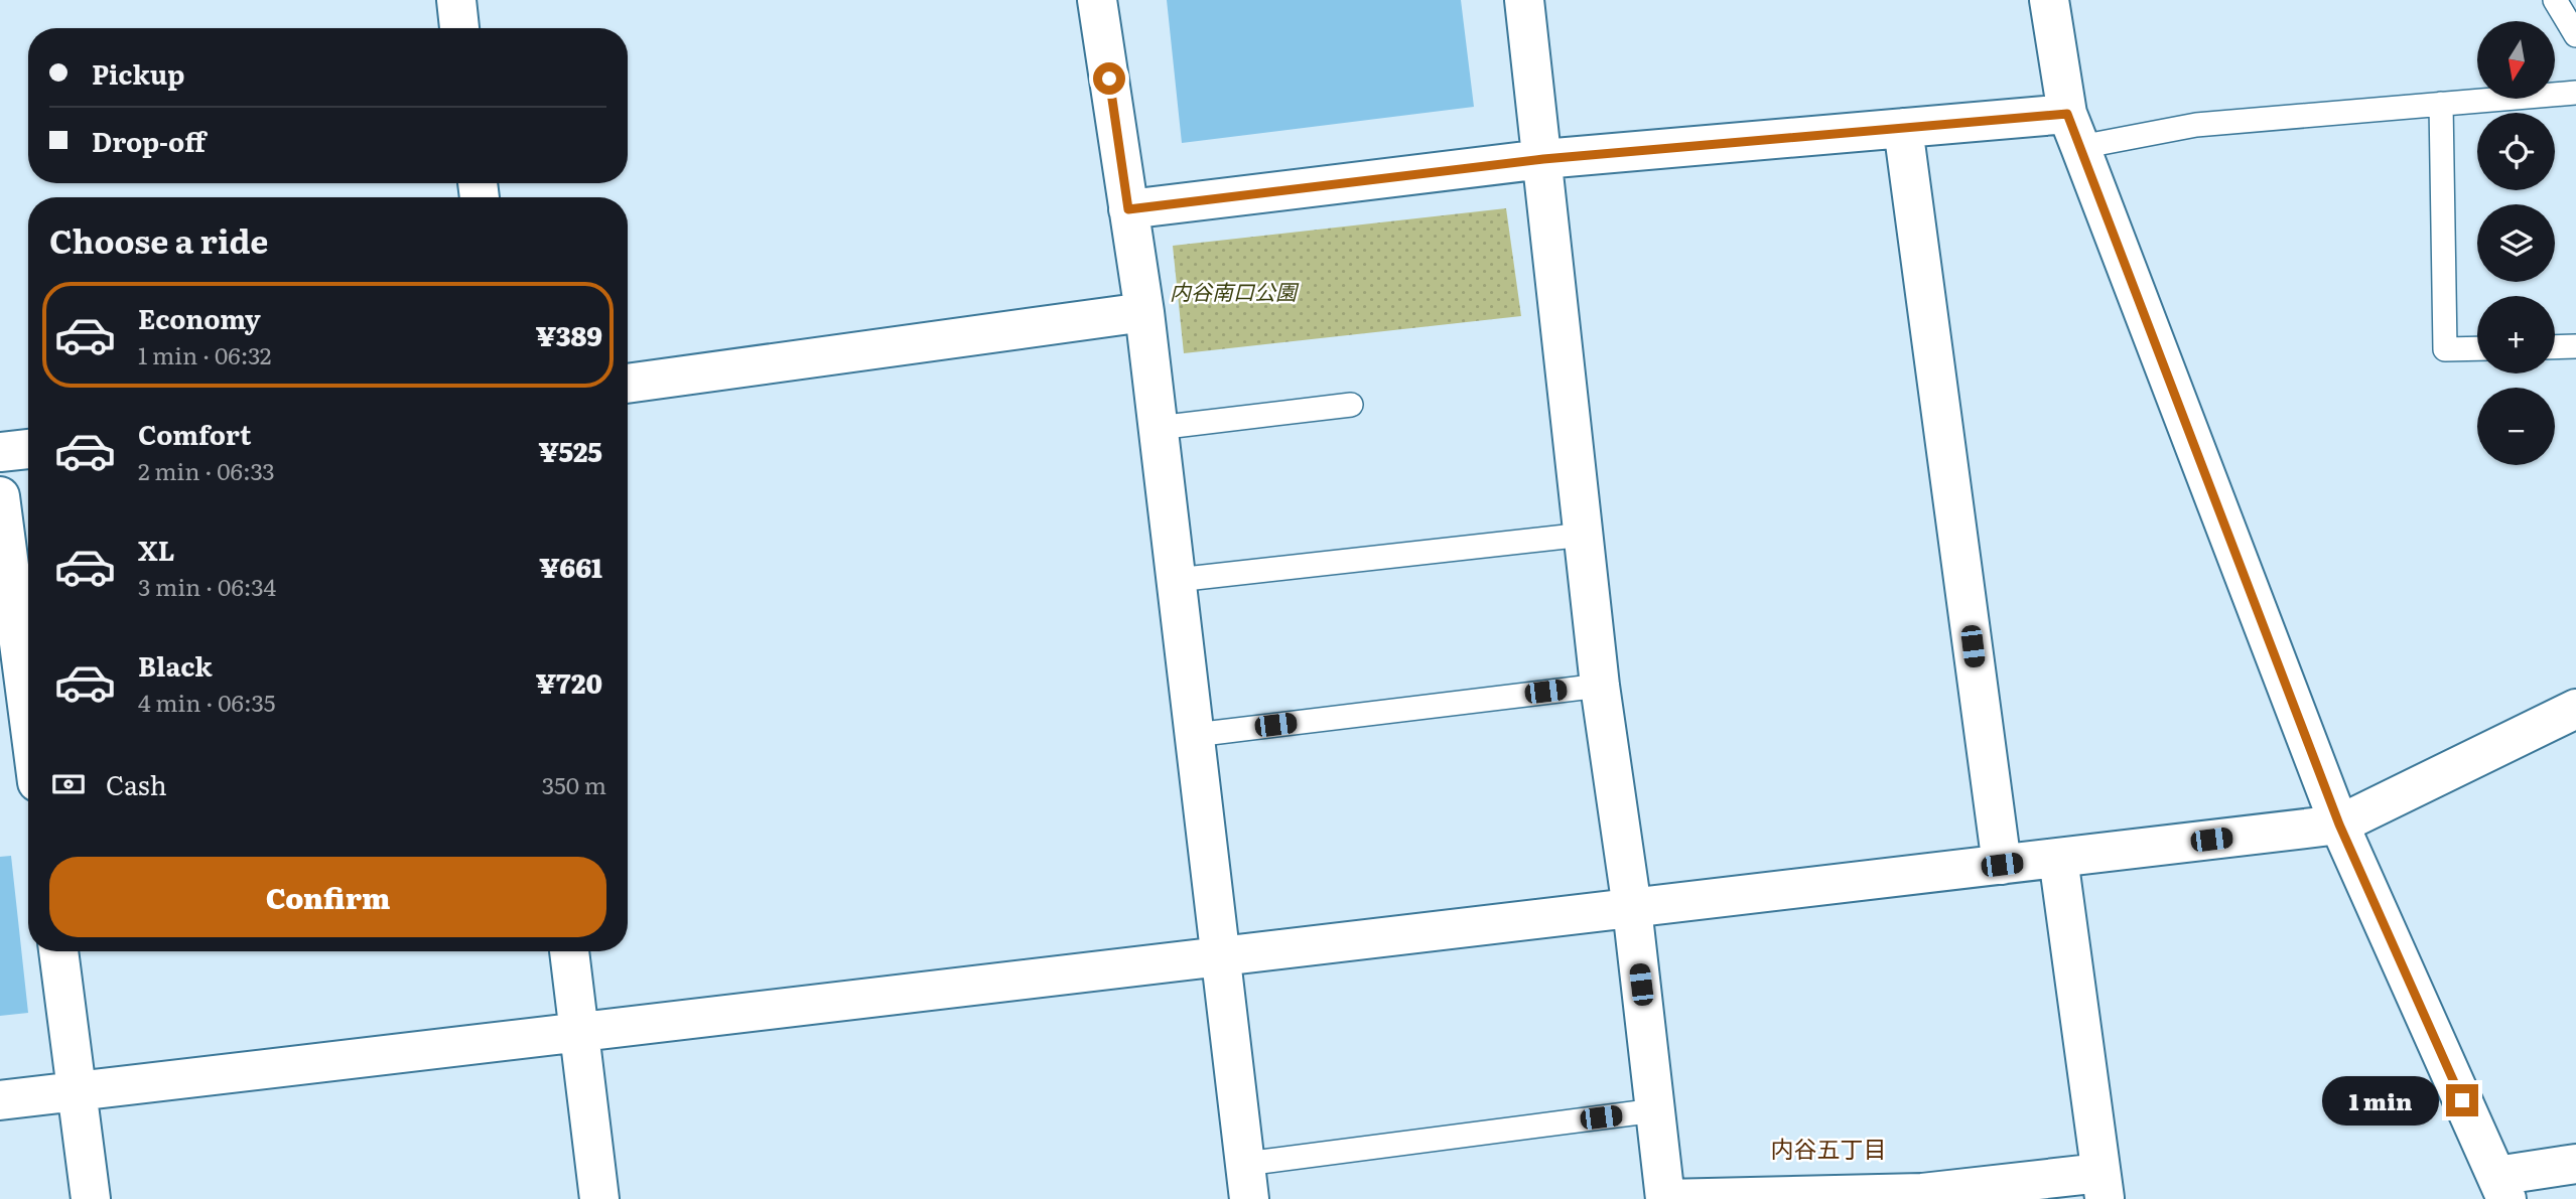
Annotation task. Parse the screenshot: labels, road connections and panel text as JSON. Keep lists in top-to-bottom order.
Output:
{
  "districts": ["内谷五丁目"],
  "parks": ["内谷南口公園"],
  "north": "bottom",
  "page": {
    "map_buttons": ["+", "−"],
    "banner": ["Pickup", "Drop-off"],
    "heading": "Choose a ride",
    "list": [
      {
        "name": "Economy",
        "note": "1 min · 06:32",
        "value": "¥389"
      },
      {
        "name": "Comfort",
        "note": "2 min · 06:33",
        "value": "¥525"
      },
      {
        "name": "XL",
        "note": "3 min · 06:34",
        "value": "¥661"
      },
      {
        "name": "Black",
        "note": "4 min · 06:35",
        "value": "¥720"
      }
    ],
    "pay": ["Cash", "350 m"],
    "buttons": "Confirm",
    "bubble": "1 min"
  }
}
